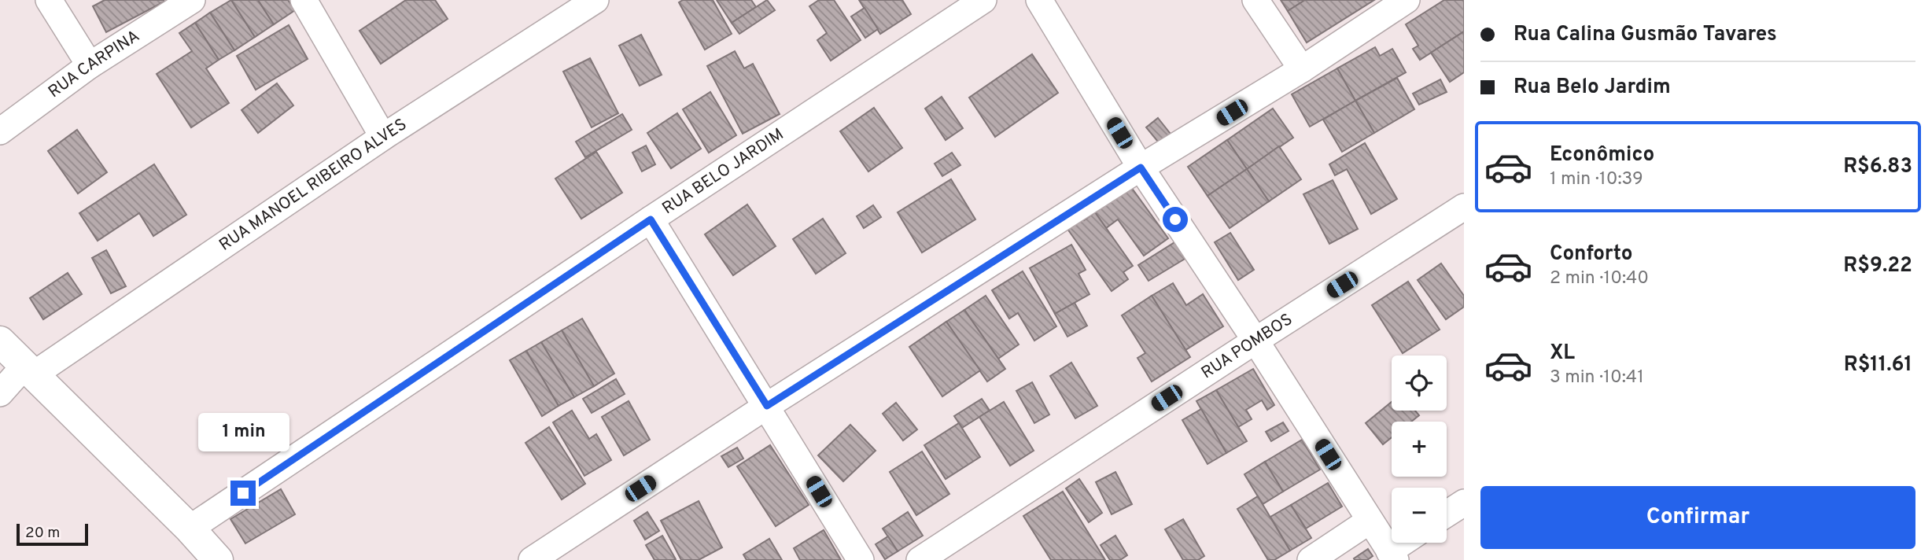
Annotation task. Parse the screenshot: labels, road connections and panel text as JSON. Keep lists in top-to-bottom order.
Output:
{
  "streets": {
    "street": [
      "RUA CARPINA",
      "RUA BELO JARDIM",
      "RUA MANOEL RIBEIRO ALVES",
      "RUA POMBOS"
    ]
  },
  "scale_bar": "20 m",
  "page": {
    "banner": ["Rua Calina Gusmão Tavares", "Rua Belo Jardim"],
    "list": [
      {
        "name": "Econômico",
        "note": "1 min · 10:39",
        "value": "R$6.83"
      },
      {
        "name": "Conforto",
        "note": "2 min · 10:40",
        "value": "R$9.22"
      },
      {
        "name": "XL",
        "note": "3 min · 10:41",
        "value": "R$11.61"
      }
    ],
    "map_buttons": ["+", "−"],
    "bubble": "1 min",
    "buttons": "Confirmar",
    "scale": "20 m"
  }
}
